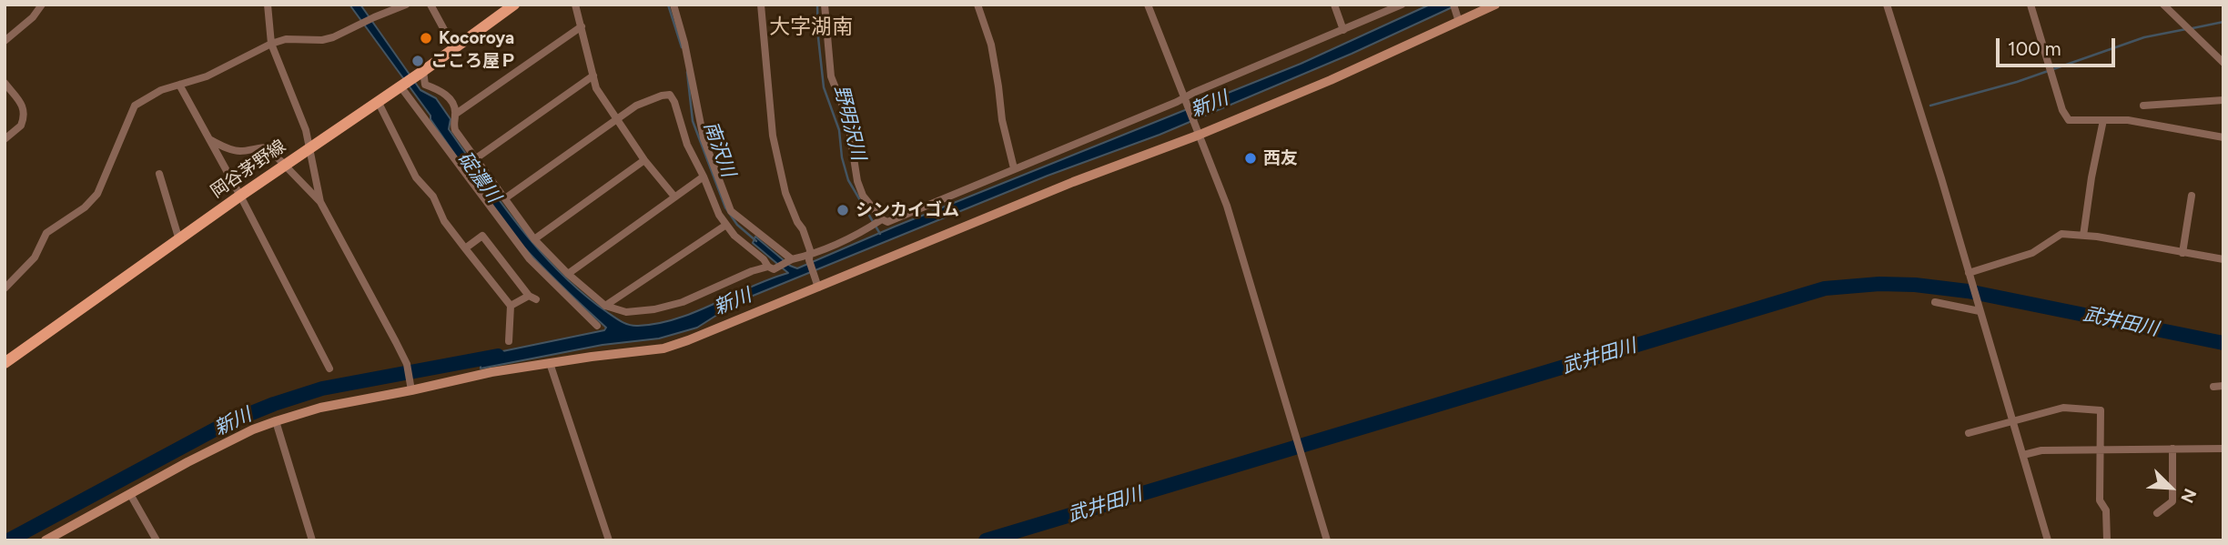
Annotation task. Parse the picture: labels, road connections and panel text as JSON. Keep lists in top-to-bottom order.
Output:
{
  "streets": {
    "main road": ["岡谷茅野線"]
  },
  "districts": ["大字湖南"],
  "water": [
    "新川",
    "野明沢川",
    "南沢川",
    "碇濃川",
    "武井田川"
  ],
  "places": [
    "Kocoroya",
    "こころ屋Ｐ",
    "西友",
    "シンカイゴム"
  ],
  "scale_bar": "100 m",
  "north": "bottom right"
}
